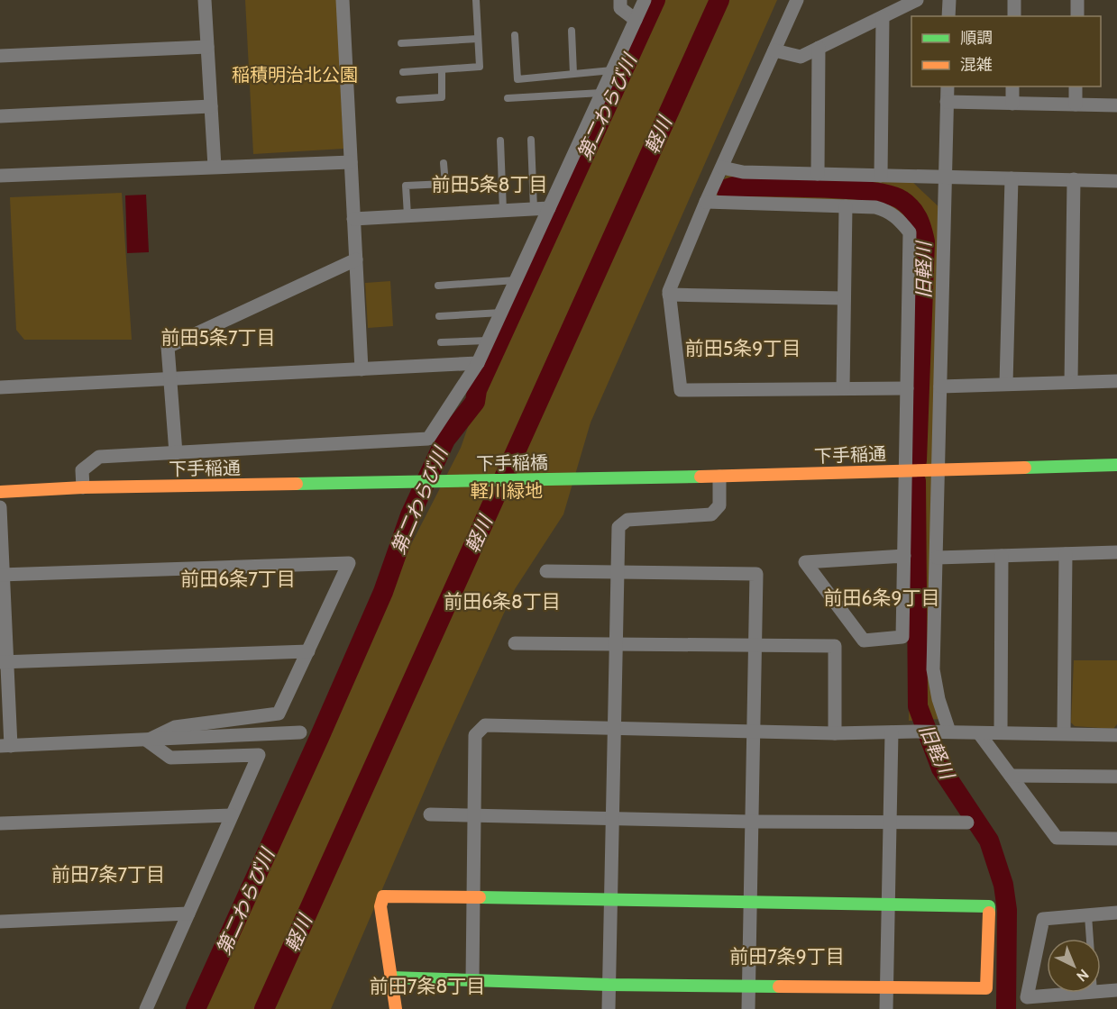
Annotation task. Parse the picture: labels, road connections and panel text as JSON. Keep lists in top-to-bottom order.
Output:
{
  "streets": {
    "street": ["下手稲通", "下手稲橋"]
  },
  "crossings": [
    ["下手稲通", "下手稲橋"]
  ],
  "districts": [
    "前田5条8丁目",
    "前田5条7丁目",
    "前田5条9丁目",
    "前田6条7丁目",
    "前田6条9丁目",
    "前田6条8丁目",
    "前田7条7丁目",
    "前田7条9丁目",
    "前田7条8丁目"
  ],
  "water": ["第二わらび川", "軽川", "旧軽川"],
  "parks": ["稲積明治北公園", "軽川緑地"],
  "legend": ["順調", "混雑"],
  "north": "bottom right"
}
